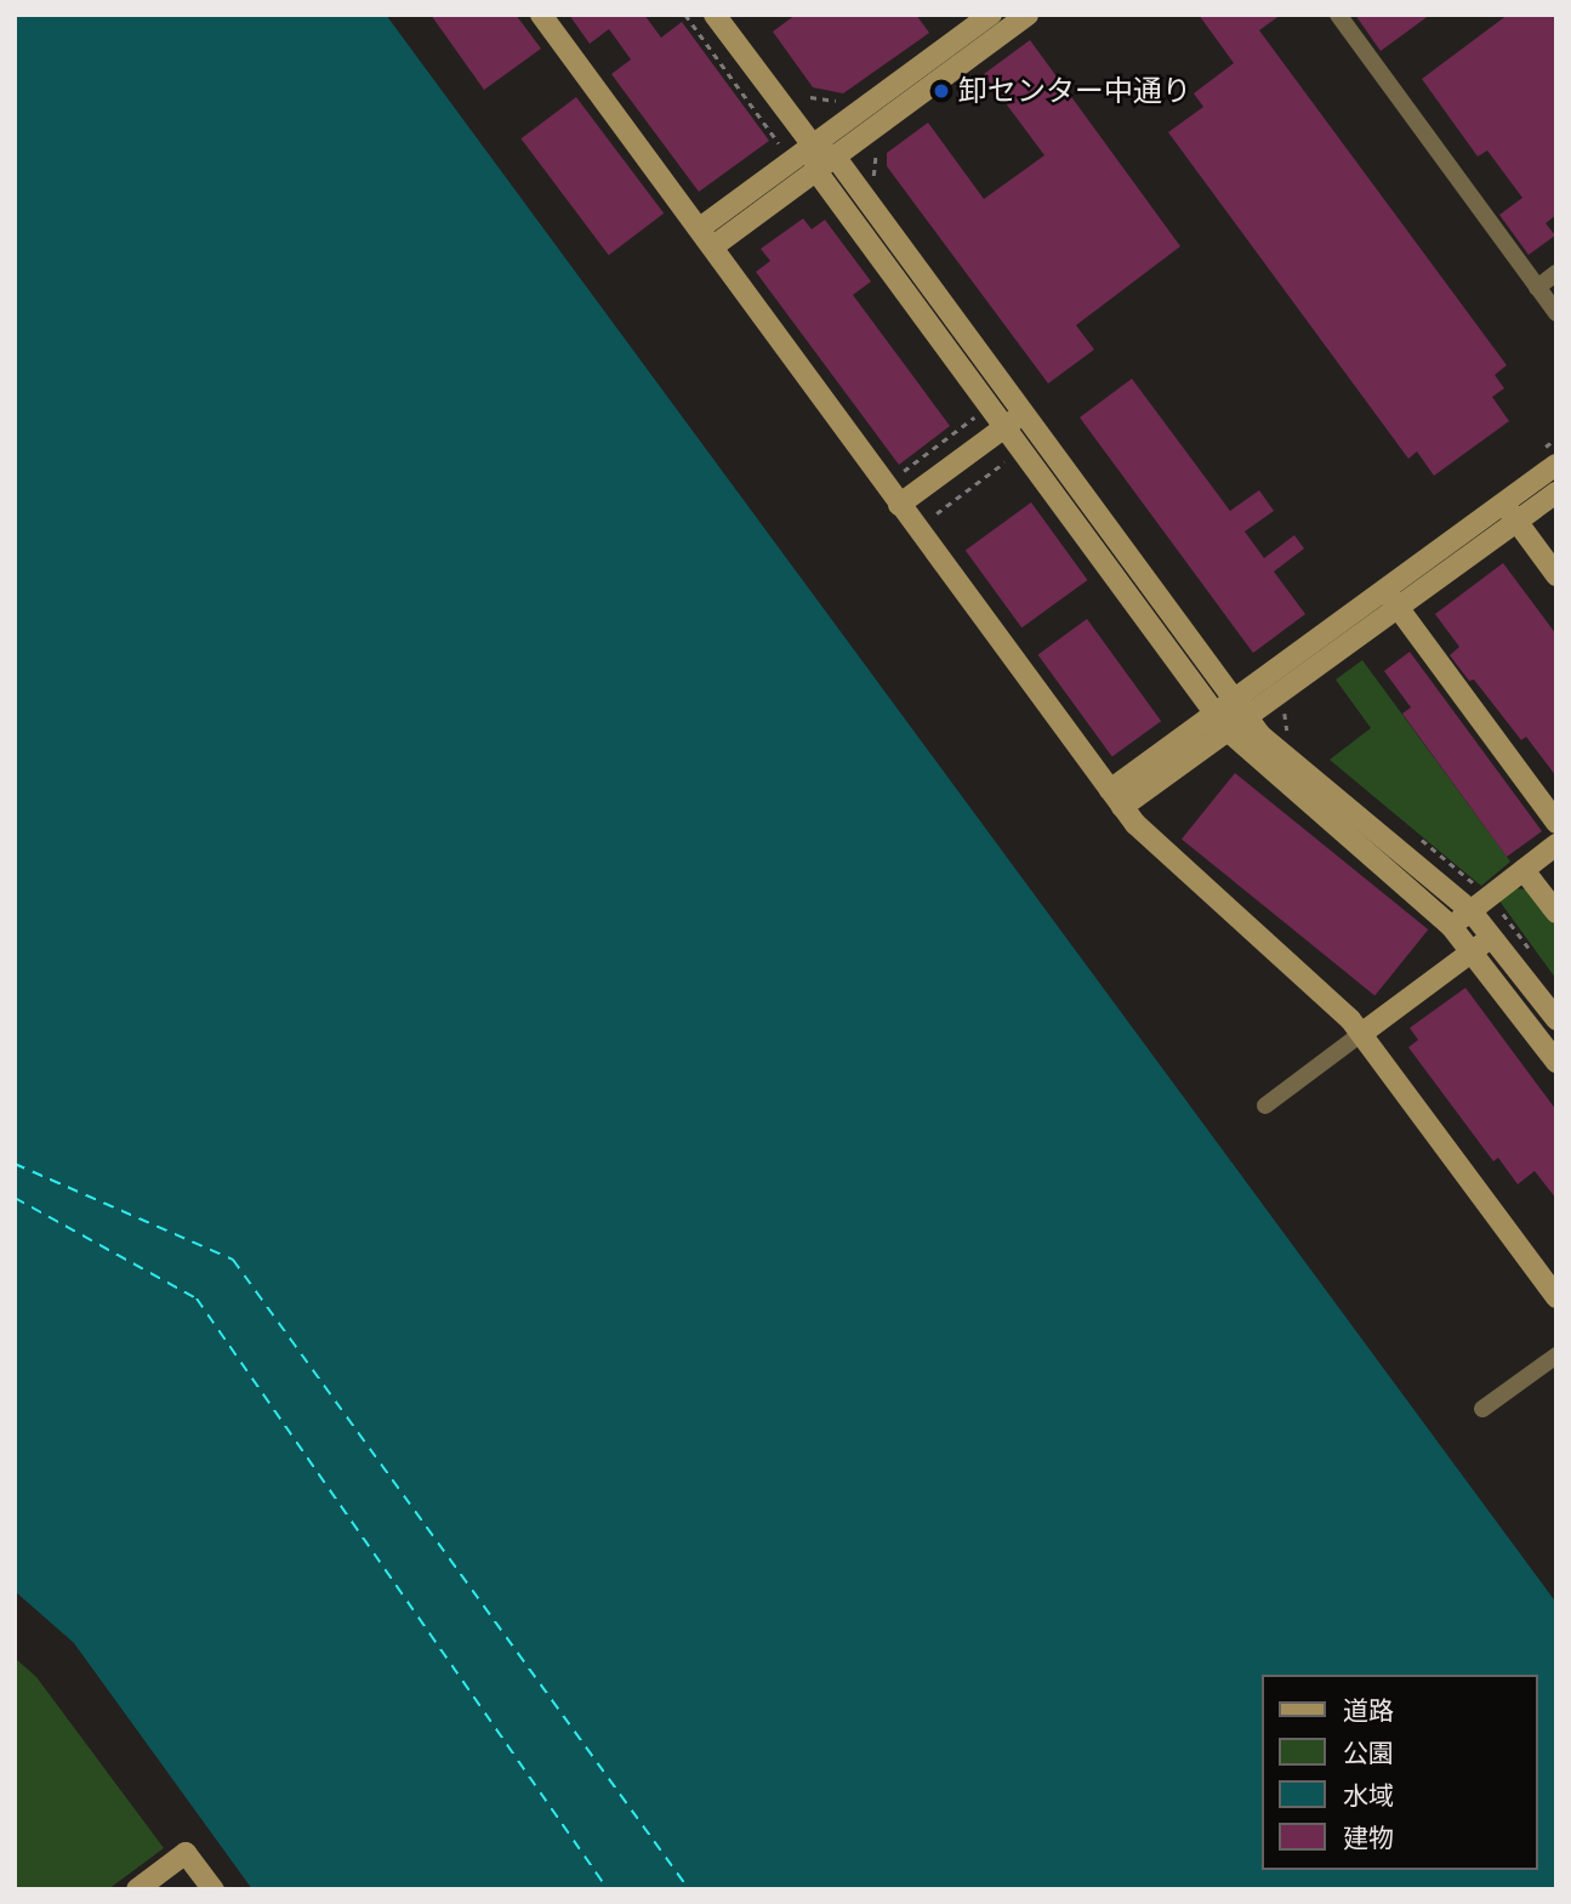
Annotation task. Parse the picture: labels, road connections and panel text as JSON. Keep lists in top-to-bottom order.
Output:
{
  "places": ["卸センター中通り"],
  "legend": [
    "道路",
    "公園",
    "水域",
    "建物"
  ]
}
